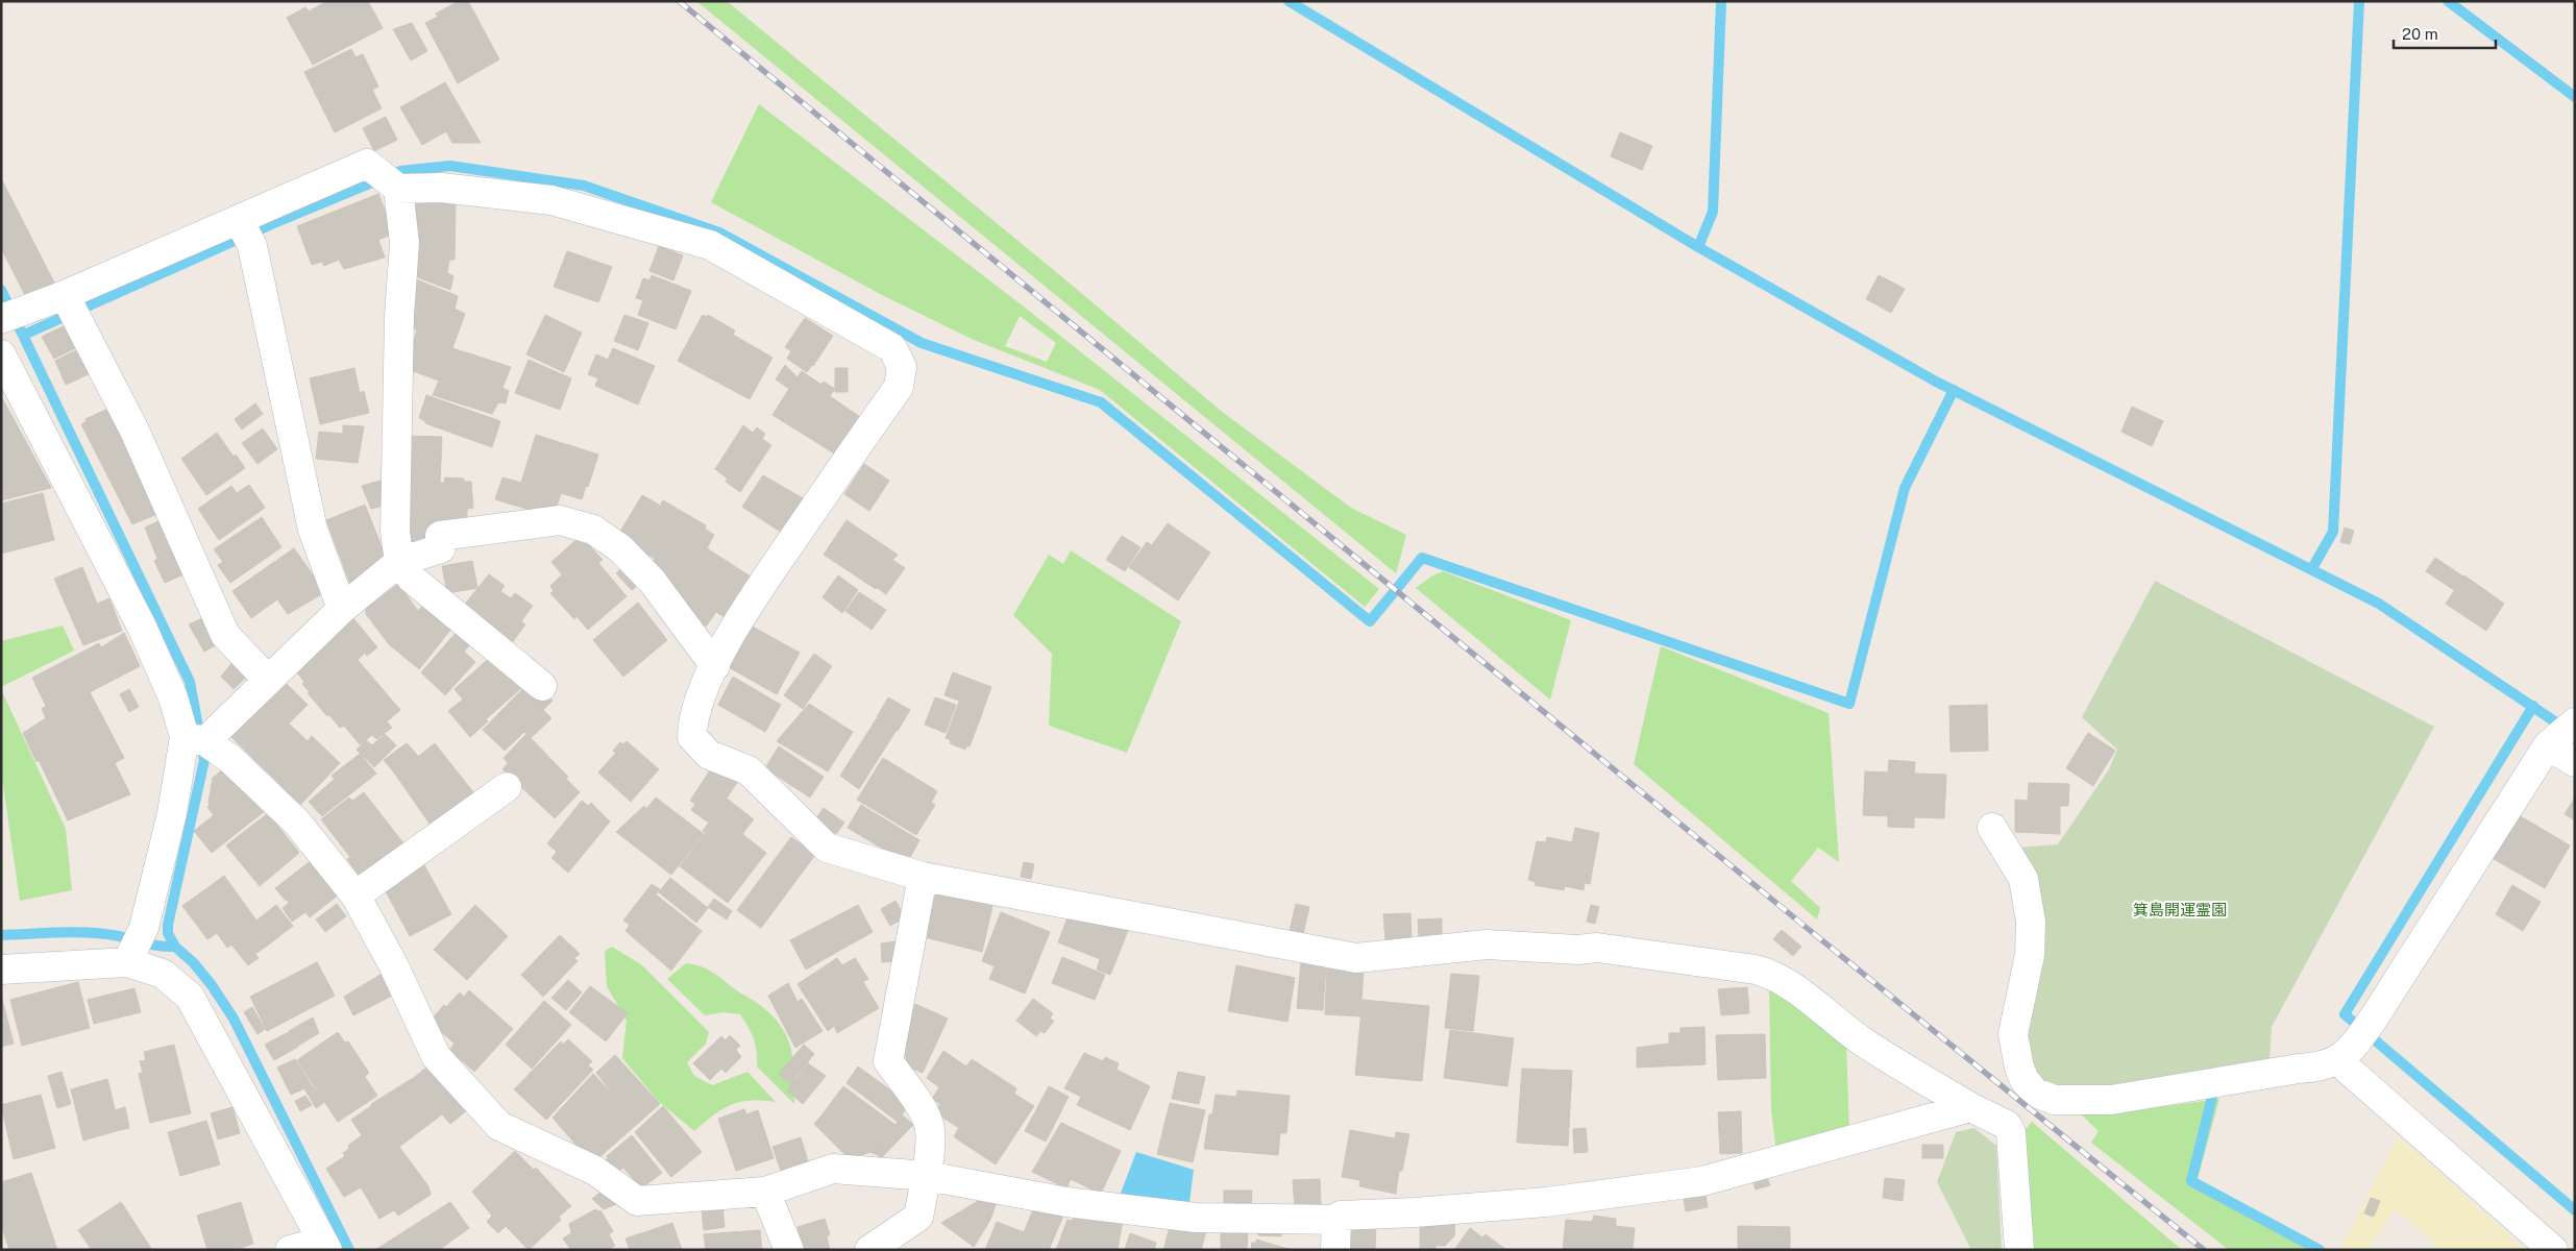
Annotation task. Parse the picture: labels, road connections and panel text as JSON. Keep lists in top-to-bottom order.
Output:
{
  "parks": ["箕島開運霊園"],
  "scale_bar": "20 m"
}
